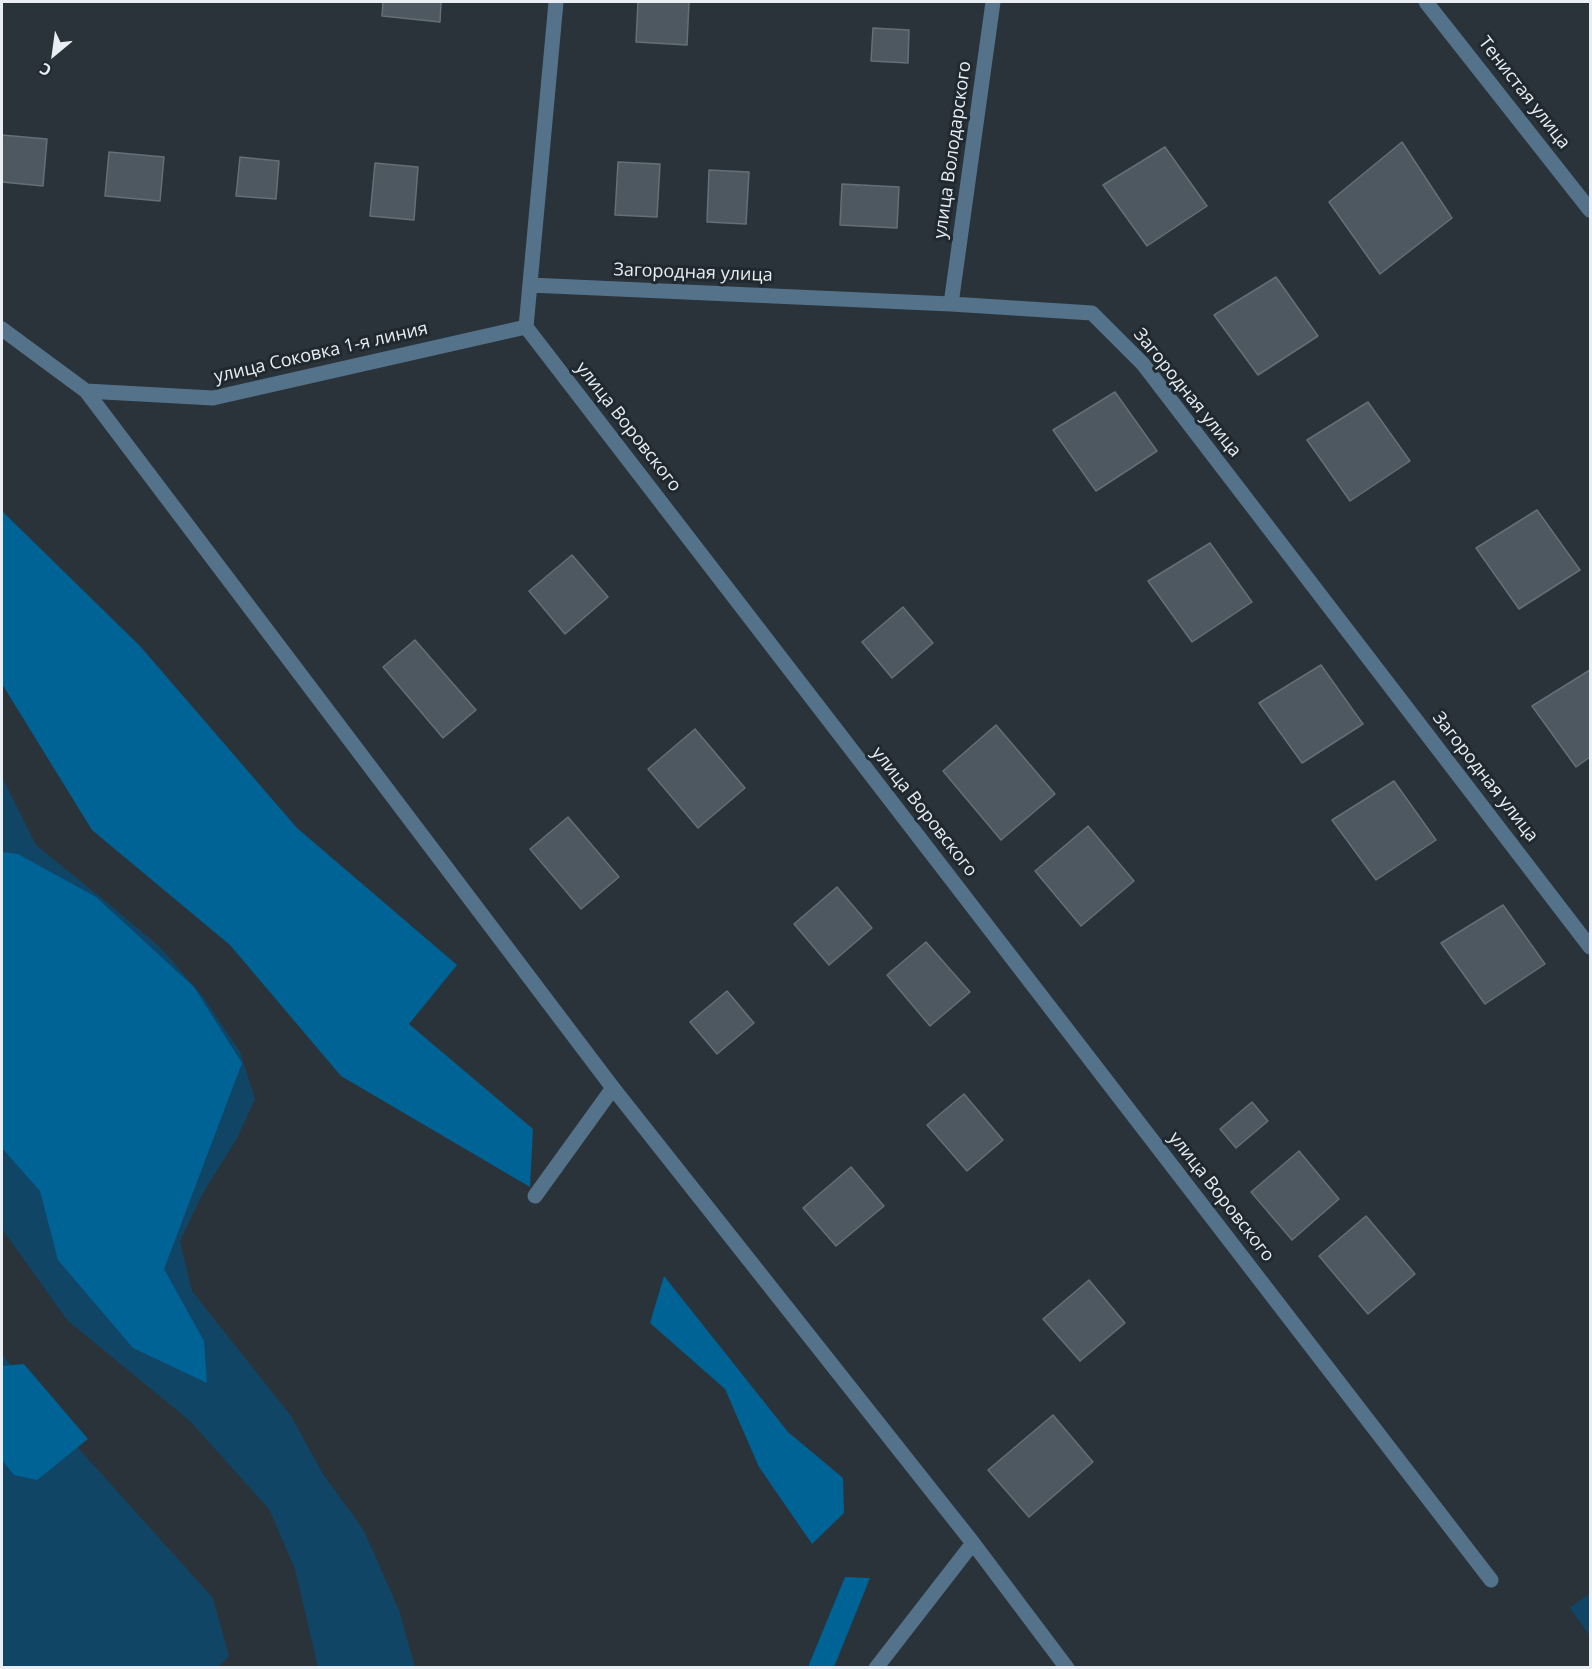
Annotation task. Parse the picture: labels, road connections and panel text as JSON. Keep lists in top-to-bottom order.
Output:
{
  "streets": {
    "street": [
      "Тенистая улица",
      "улица Володарского",
      "Загородная улица",
      "улица Соковка 1-я линия",
      "улица Воровского"
    ]
  },
  "crossings": [
    ["улица Володарского", "Загородная улица"],
    ["улица Соковка 1-я линия", "улица Воровского"]
  ],
  "north": "bottom left"
}
